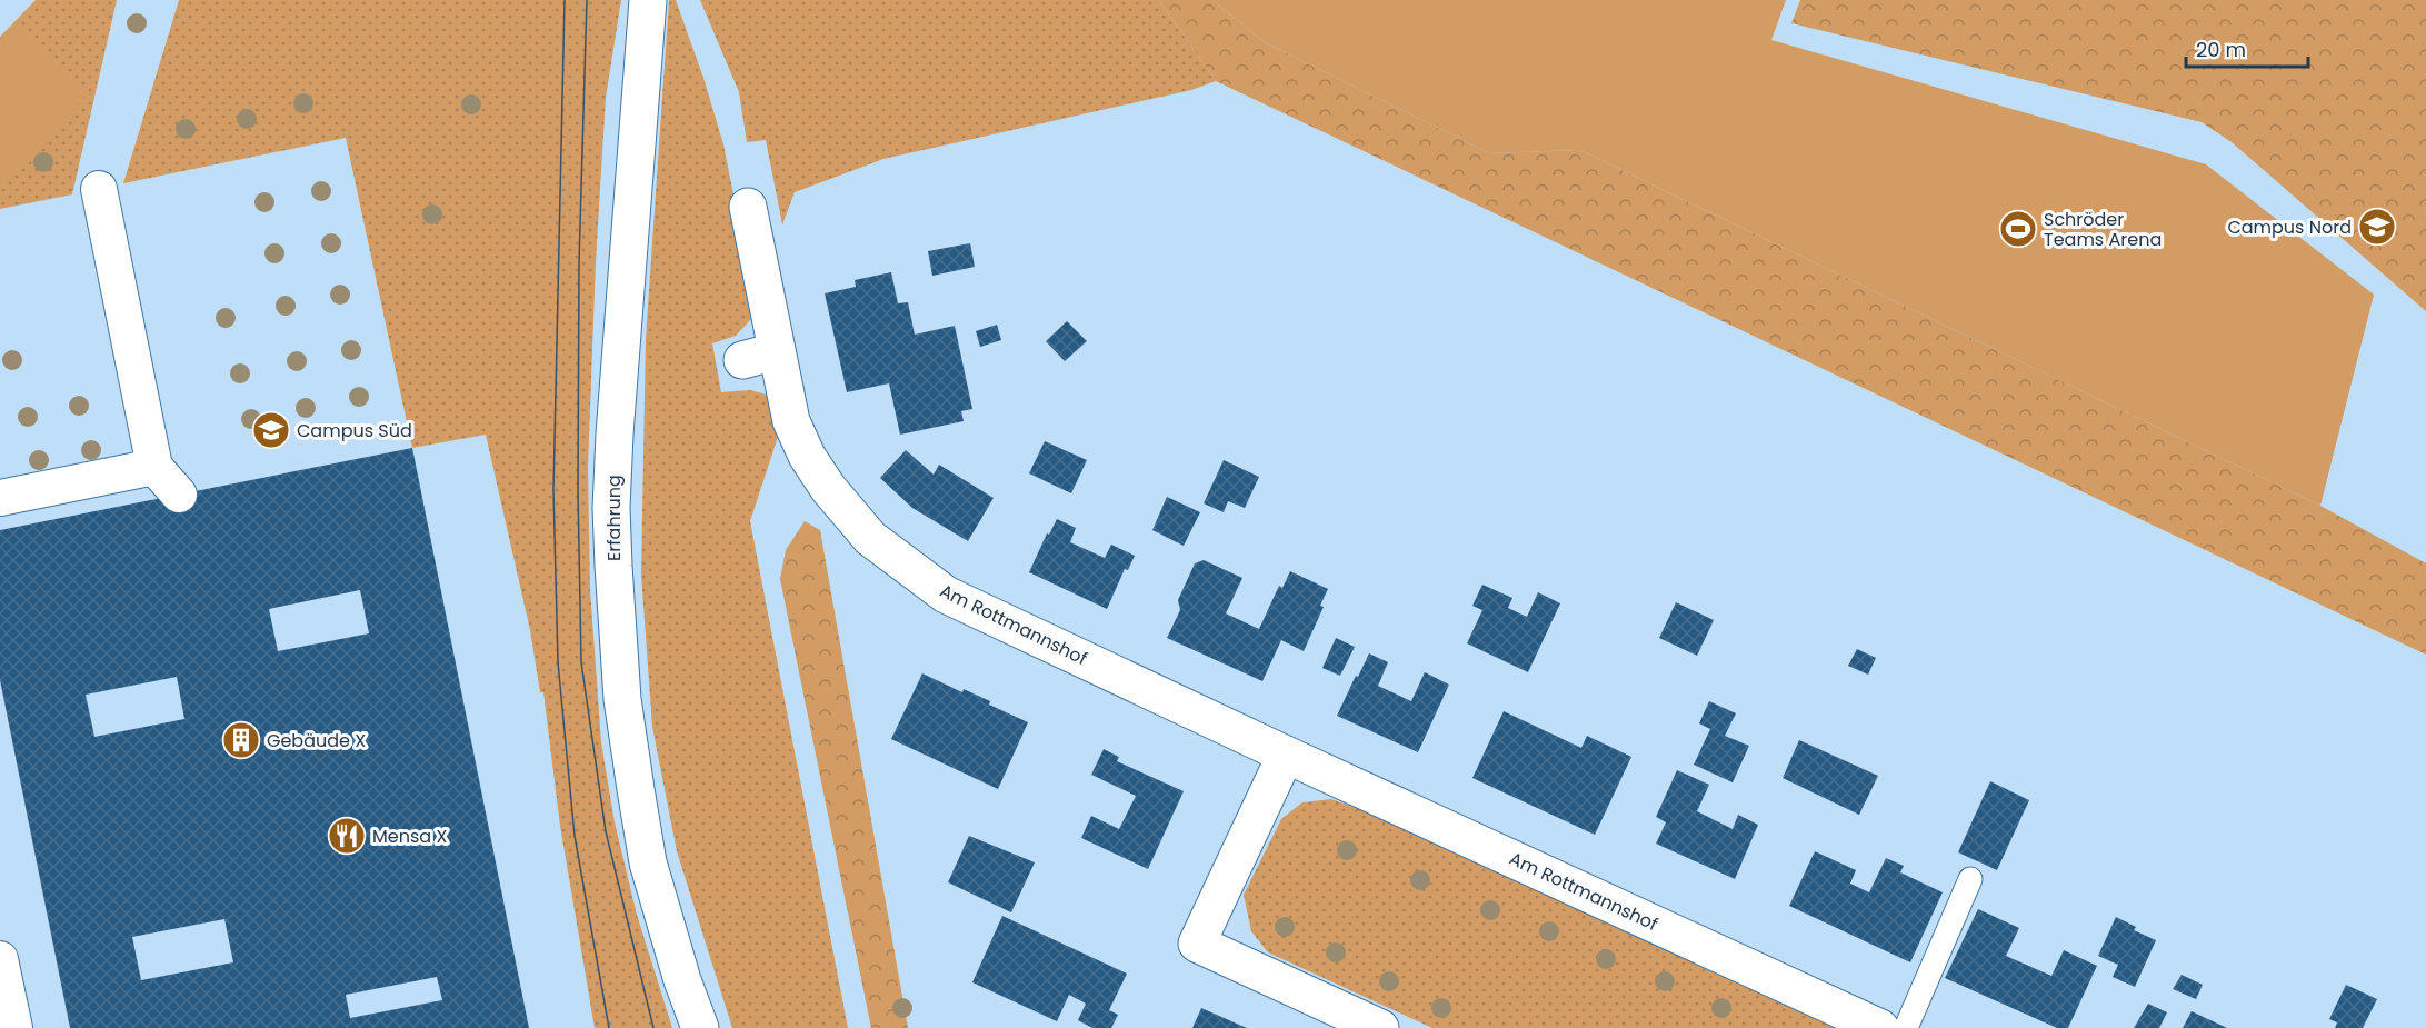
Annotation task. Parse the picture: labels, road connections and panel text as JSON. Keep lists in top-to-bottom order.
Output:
{
  "streets": {
    "street": ["Erfahrung", "Am Rottmannshof"]
  },
  "places": {
    "school or university": ["Campus Nord", "Campus Süd"],
    "sports": ["Schröder Teams Arena"],
    "building": ["Gebäude X"],
    "restaurant": ["Mensa X"]
  },
  "scale_bar": "20 m"
}
